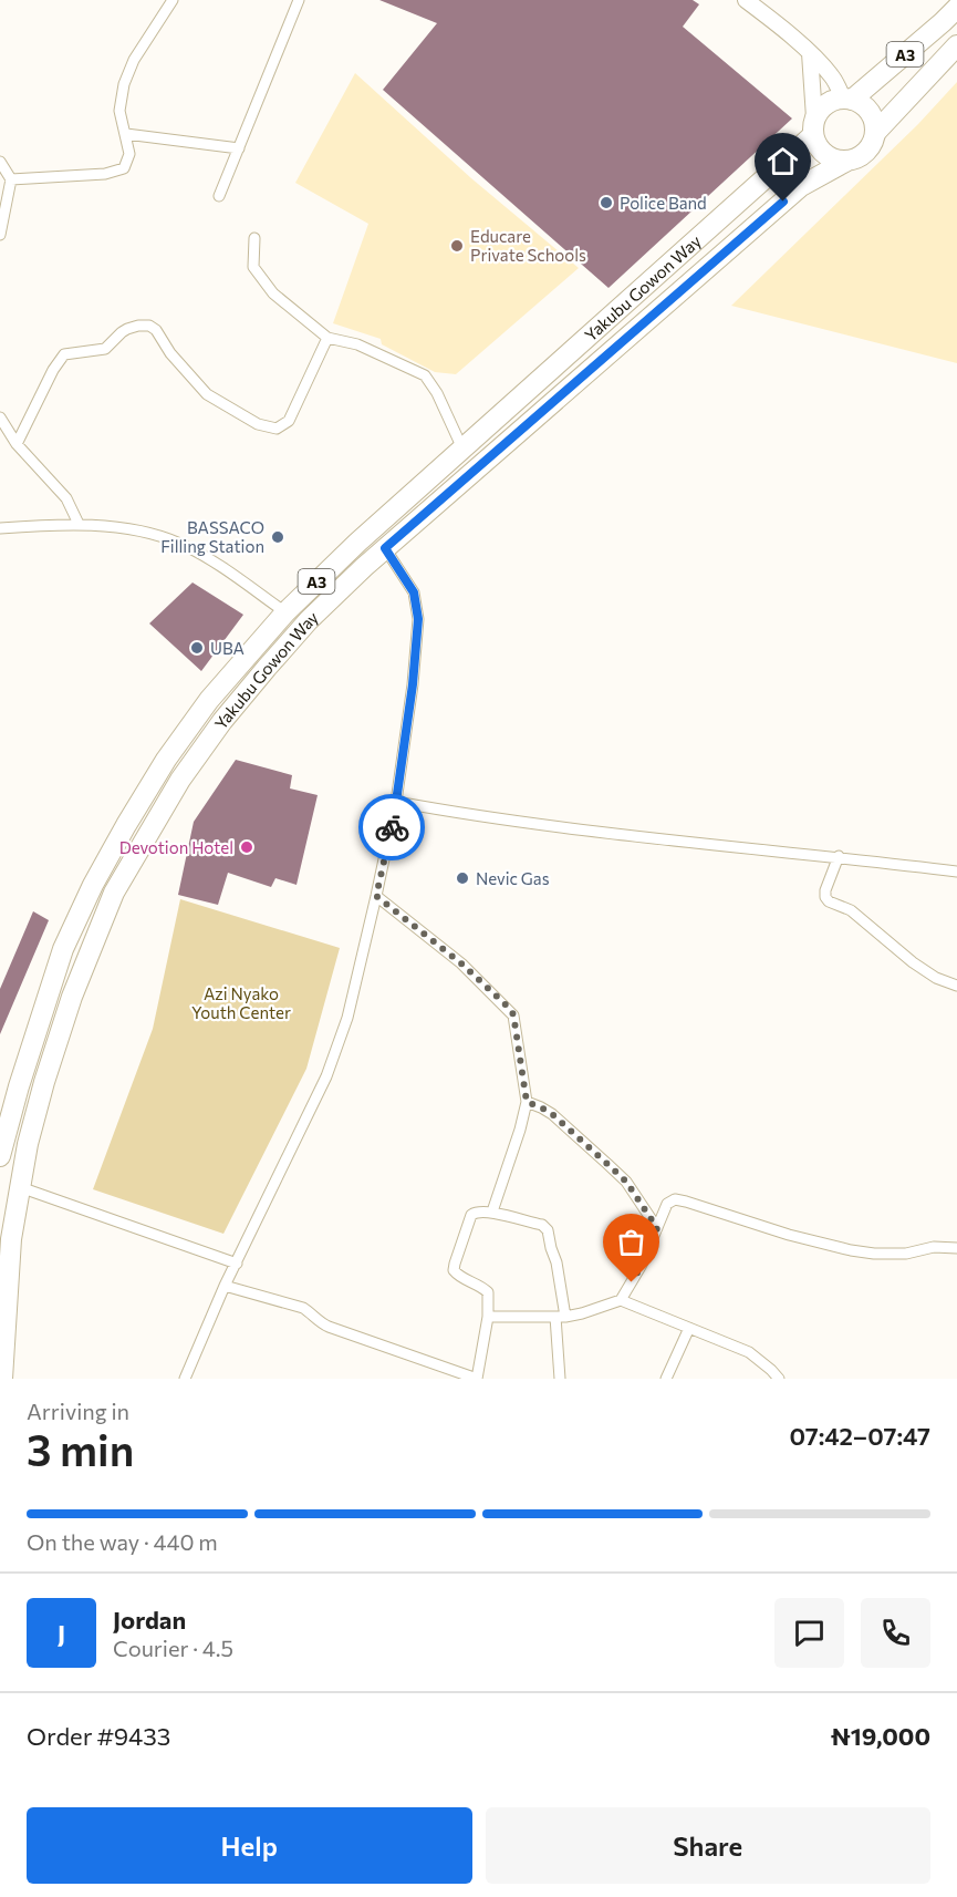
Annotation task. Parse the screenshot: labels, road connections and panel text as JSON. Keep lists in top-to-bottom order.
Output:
{
  "streets": {
    "highway": ["A3", "Yakubu Gowon Way"]
  },
  "crossings": [
    ["A3", "Yakubu Gowon Way"]
  ],
  "parks": ["Azi Nyako Youth Center"],
  "places": [
    "Police Band",
    "Educare Private Schools",
    "BASSACO Filling Station",
    "UBA",
    "Devotion Hotel",
    "Nevic Gas"
  ],
  "page": {
    "heading": ["3 min", "Arriving in", "07:42–07:47"],
    "panel": [
      "Jordan",
      "Courier · 4.5",
      "Order #9433",
      "₦19,000"
    ],
    "bar": "On the way · 440 m",
    "round": "J",
    "buttons": ["Help", "Share"]
  }
}
